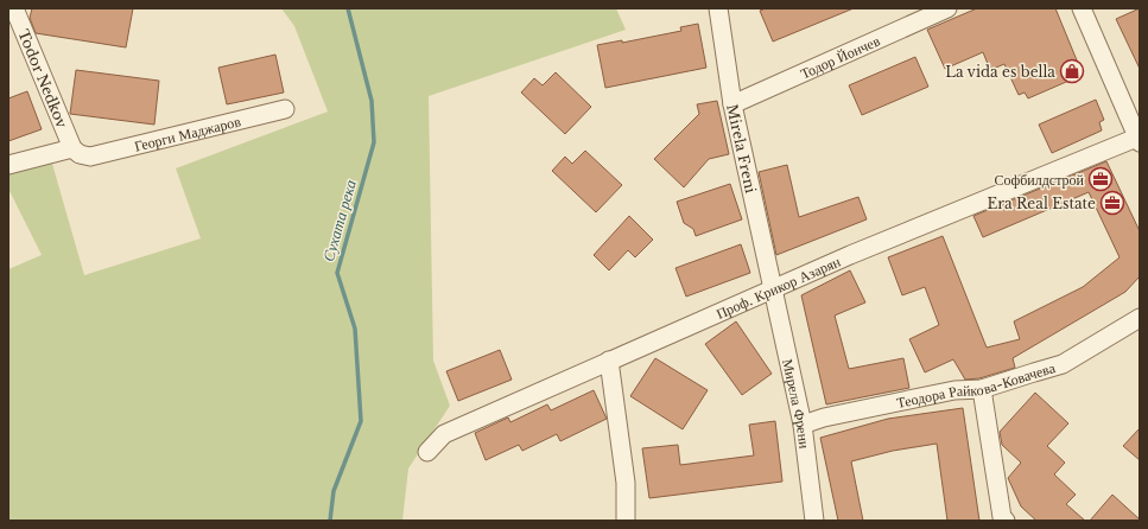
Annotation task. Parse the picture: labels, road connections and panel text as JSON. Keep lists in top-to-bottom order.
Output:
{
  "streets": {
    "street": [
      "Тодор Йончев",
      "Todor Nedkov",
      "Георги Маджаров",
      "Mirela Freni",
      "Проф. Крикор Азарян",
      "Теодора Райкова-Ковачева",
      "Мирела Френи"
    ]
  },
  "crossings": [
    ["Тодор Йончев", "Mirela Freni"],
    ["Todor Nedkov", "Георги Маджаров"],
    ["Mirela Freni", "Проф. Крикор Азарян"],
    ["Mirela Freni", "Мирела Френи"],
    ["Проф. Крикор Азарян", "Мирела Френи"],
    ["Теодора Райкова-Ковачева", "Мирела Френи"]
  ],
  "water": ["Сухата река"],
  "places": {
    "shop": ["La vida es bella"],
    "office": ["Софбилдстрой", "Era Real Estate"]
  }
}
